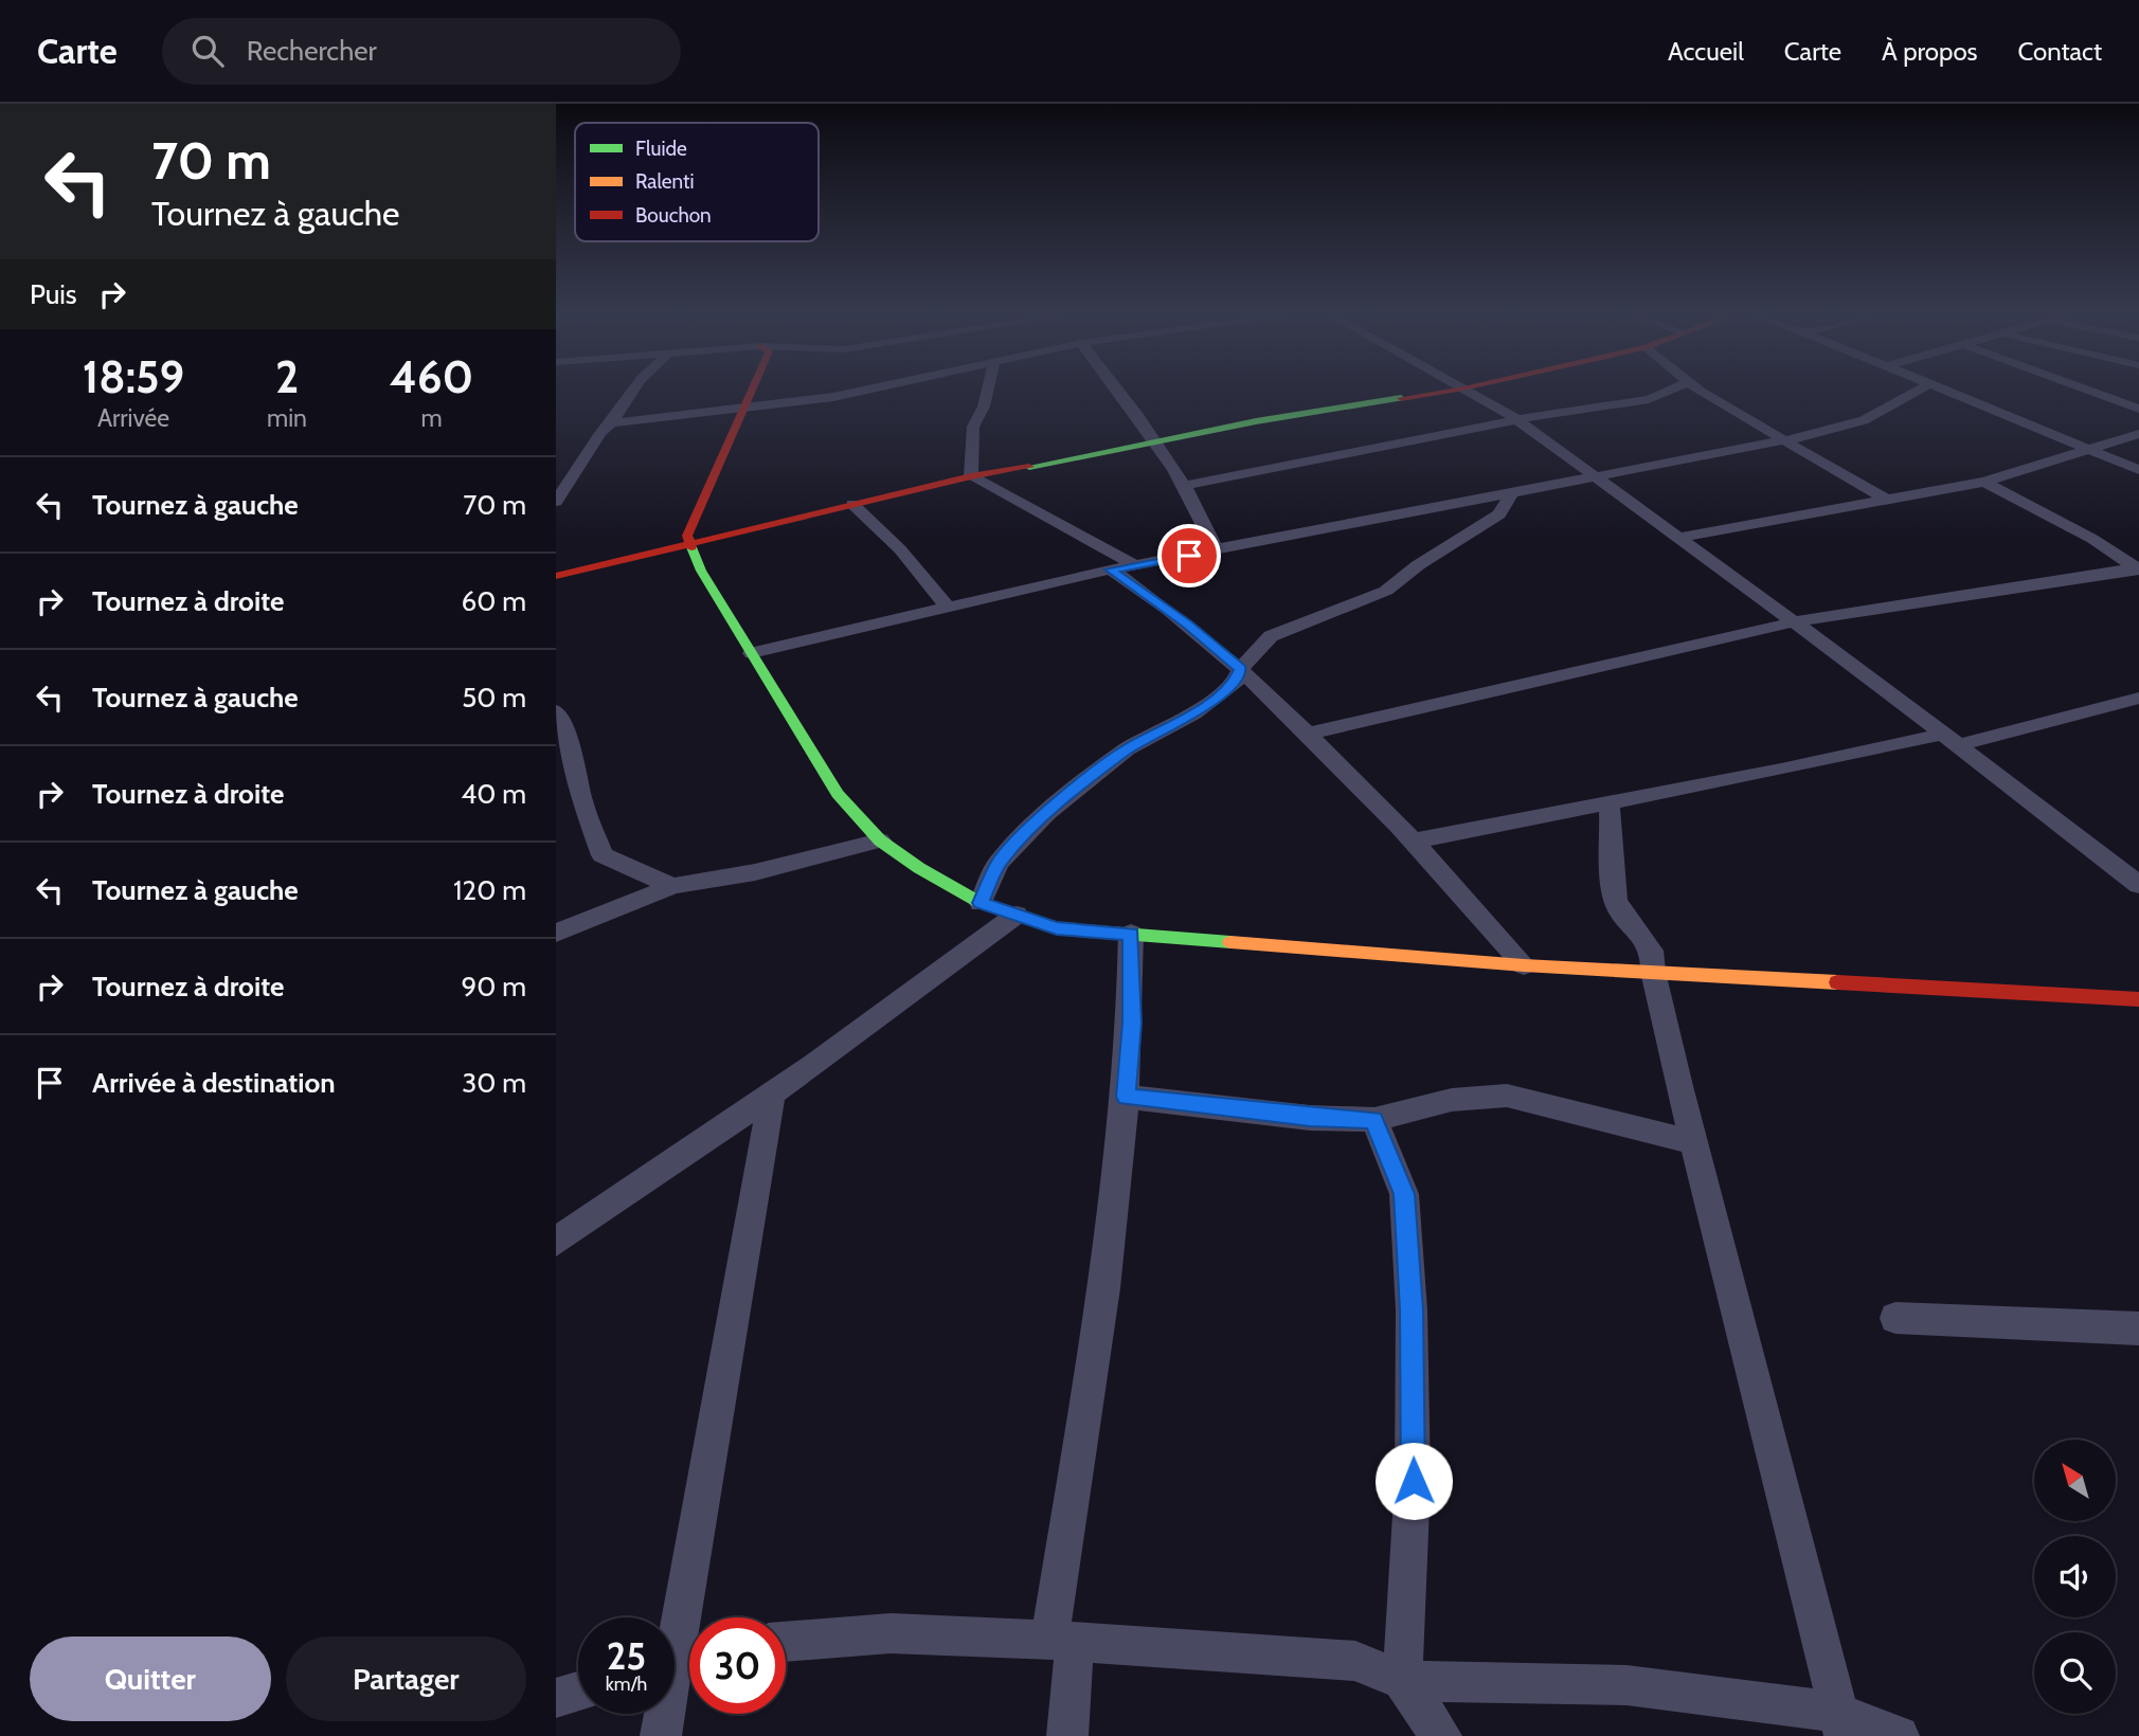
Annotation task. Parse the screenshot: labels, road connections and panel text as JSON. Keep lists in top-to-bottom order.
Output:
{
  "legend": ["Fluide", "Ralenti", "Bouchon"],
  "north": "top left",
  "page": {
    "header": "Carte",
    "search": "Rechercher",
    "nav": [
      "Accueil",
      "Carte",
      "À propos",
      "Contact"
    ],
    "turn": ["70 m", "Tournez à gauche"],
    "then": "Puis",
    "eta": [
      "18:59",
      "Arrivée",
      "2",
      "min",
      "460",
      "m"
    ],
    "list": [
      {
        "name": "Tournez à gauche",
        "value": "70 m"
      },
      {
        "name": "Tournez à droite",
        "value": "60 m"
      },
      {
        "name": "Tournez à gauche",
        "value": "50 m"
      },
      {
        "name": "Tournez à droite",
        "value": "40 m"
      },
      {
        "name": "Tournez à gauche",
        "value": "120 m"
      },
      {
        "name": "Tournez à droite",
        "value": "90 m"
      },
      {
        "name": "Arrivée à destination",
        "value": "30 m"
      }
    ],
    "speed": "25 km/h",
    "limit": "30",
    "buttons": ["Quitter", "Partager"]
  }
}
